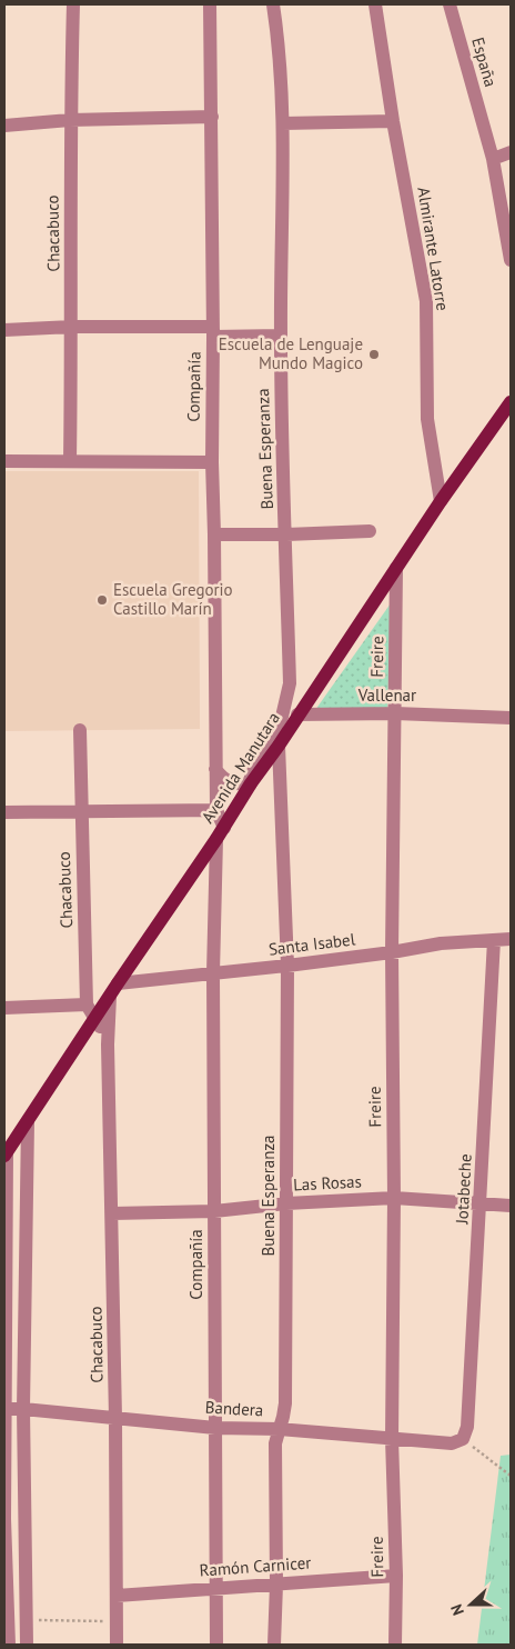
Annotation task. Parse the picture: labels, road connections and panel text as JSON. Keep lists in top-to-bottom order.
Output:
{
  "streets": {
    "main road": ["Avenida Manutara"],
    "street": [
      "España",
      "Chacabuco",
      "Almirante Latorre",
      "Compañía",
      "Buena Esperanza",
      "Freire",
      "Vallenar",
      "Santa Isabel",
      "Las Rosas",
      "Jotabeche",
      "Bandera",
      "Ramón Carnicer"
    ]
  },
  "crossings": [
    ["Chacabuco", "Avenida Manutara"],
    ["Chacabuco", "Las Rosas"],
    ["Chacabuco", "Bandera"],
    ["Chacabuco", "Ramón Carnicer"],
    ["Almirante Latorre", "Avenida Manutara"],
    ["Compañía", "Avenida Manutara"],
    ["Compañía", "Santa Isabel"],
    ["Compañía", "Las Rosas"],
    ["Compañía", "Bandera"],
    ["Compañía", "Ramón Carnicer"],
    ["Buena Esperanza", "Avenida Manutara"],
    ["Buena Esperanza", "Santa Isabel"],
    ["Buena Esperanza", "Las Rosas"],
    ["Buena Esperanza", "Bandera"],
    ["Buena Esperanza", "Ramón Carnicer"],
    ["Freire", "Vallenar"],
    ["Freire", "Avenida Manutara"],
    ["Freire", "Santa Isabel"],
    ["Freire", "Las Rosas"],
    ["Freire", "Bandera"],
    ["Freire", "Ramón Carnicer"],
    ["Vallenar", "Avenida Manutara"],
    ["Avenida Manutara", "Santa Isabel"],
    ["Santa Isabel", "Jotabeche"],
    ["Las Rosas", "Jotabeche"],
    ["Jotabeche", "Bandera"]
  ],
  "places": ["Escuela de Lenguaje Mundo Magico", "Escuela Gregorio Castillo Marín"],
  "north": "left"
}
